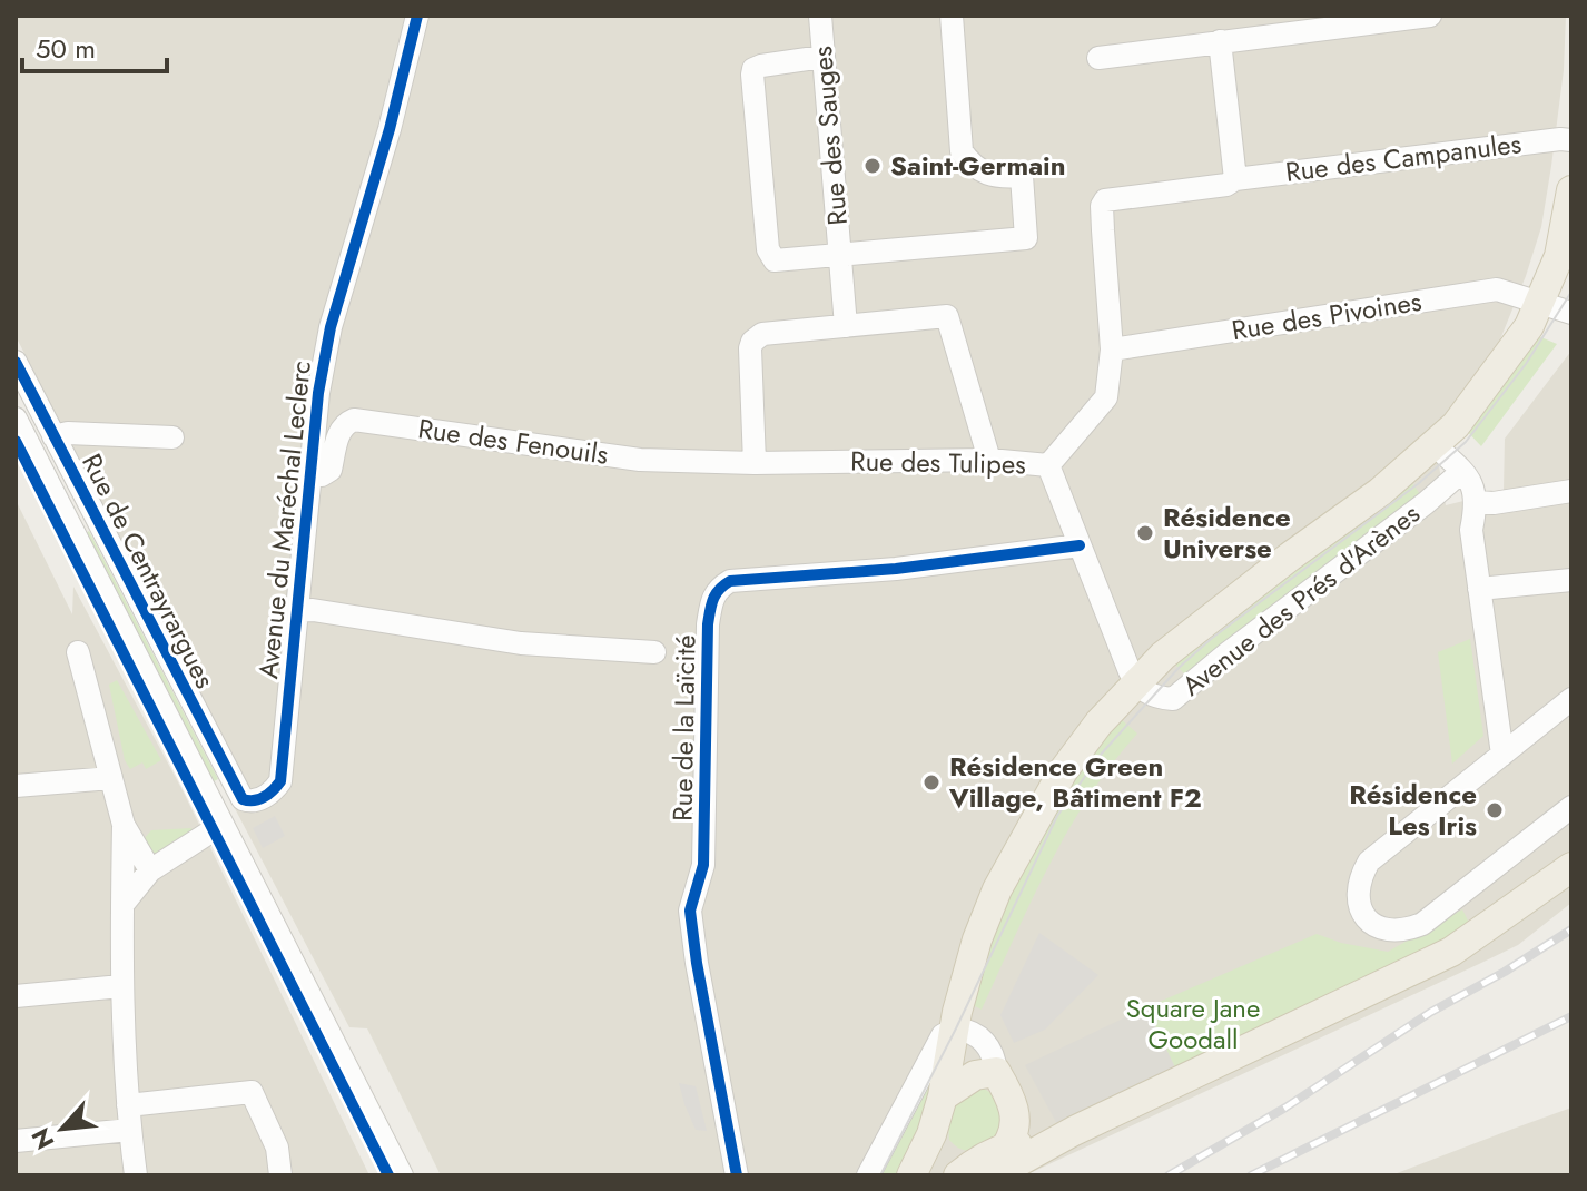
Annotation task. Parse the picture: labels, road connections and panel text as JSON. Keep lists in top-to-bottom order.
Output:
{
  "streets": {
    "main road": ["Avenue des Prés d'Arènes"],
    "street": [
      "Rue des Sauges",
      "Rue des Campanules",
      "Rue des Pivoines",
      "Rue des Fenouils",
      "Rue des Tulipes",
      "Avenue du Maréchal Leclerc",
      "Rue de Centrayrargues",
      "Rue de la Laïcité"
    ]
  },
  "crossings": [
    ["Rue des Campanules", "Rue des Pivoines"],
    ["Rue des Campanules", "Rue des Tulipes"],
    ["Rue des Pivoines", "Avenue des Prés d'Arènes"],
    ["Rue des Fenouils", "Rue des Tulipes"],
    ["Rue des Fenouils", "Avenue du Maréchal Leclerc"],
    ["Rue des Tulipes", "Avenue des Prés d'Arènes"],
    ["Rue des Tulipes", "Rue de la Laïcité"],
    ["Avenue du Maréchal Leclerc", "Rue de Centrayrargues"]
  ],
  "parks": ["Square Jane Goodall"],
  "places": [
    "Saint-Germain",
    "Résidence Universe",
    "Résidence Green Village, Bâtiment F2",
    "Résidence Les Iris"
  ],
  "scale_bar": "50 m",
  "north": "bottom left"
}
